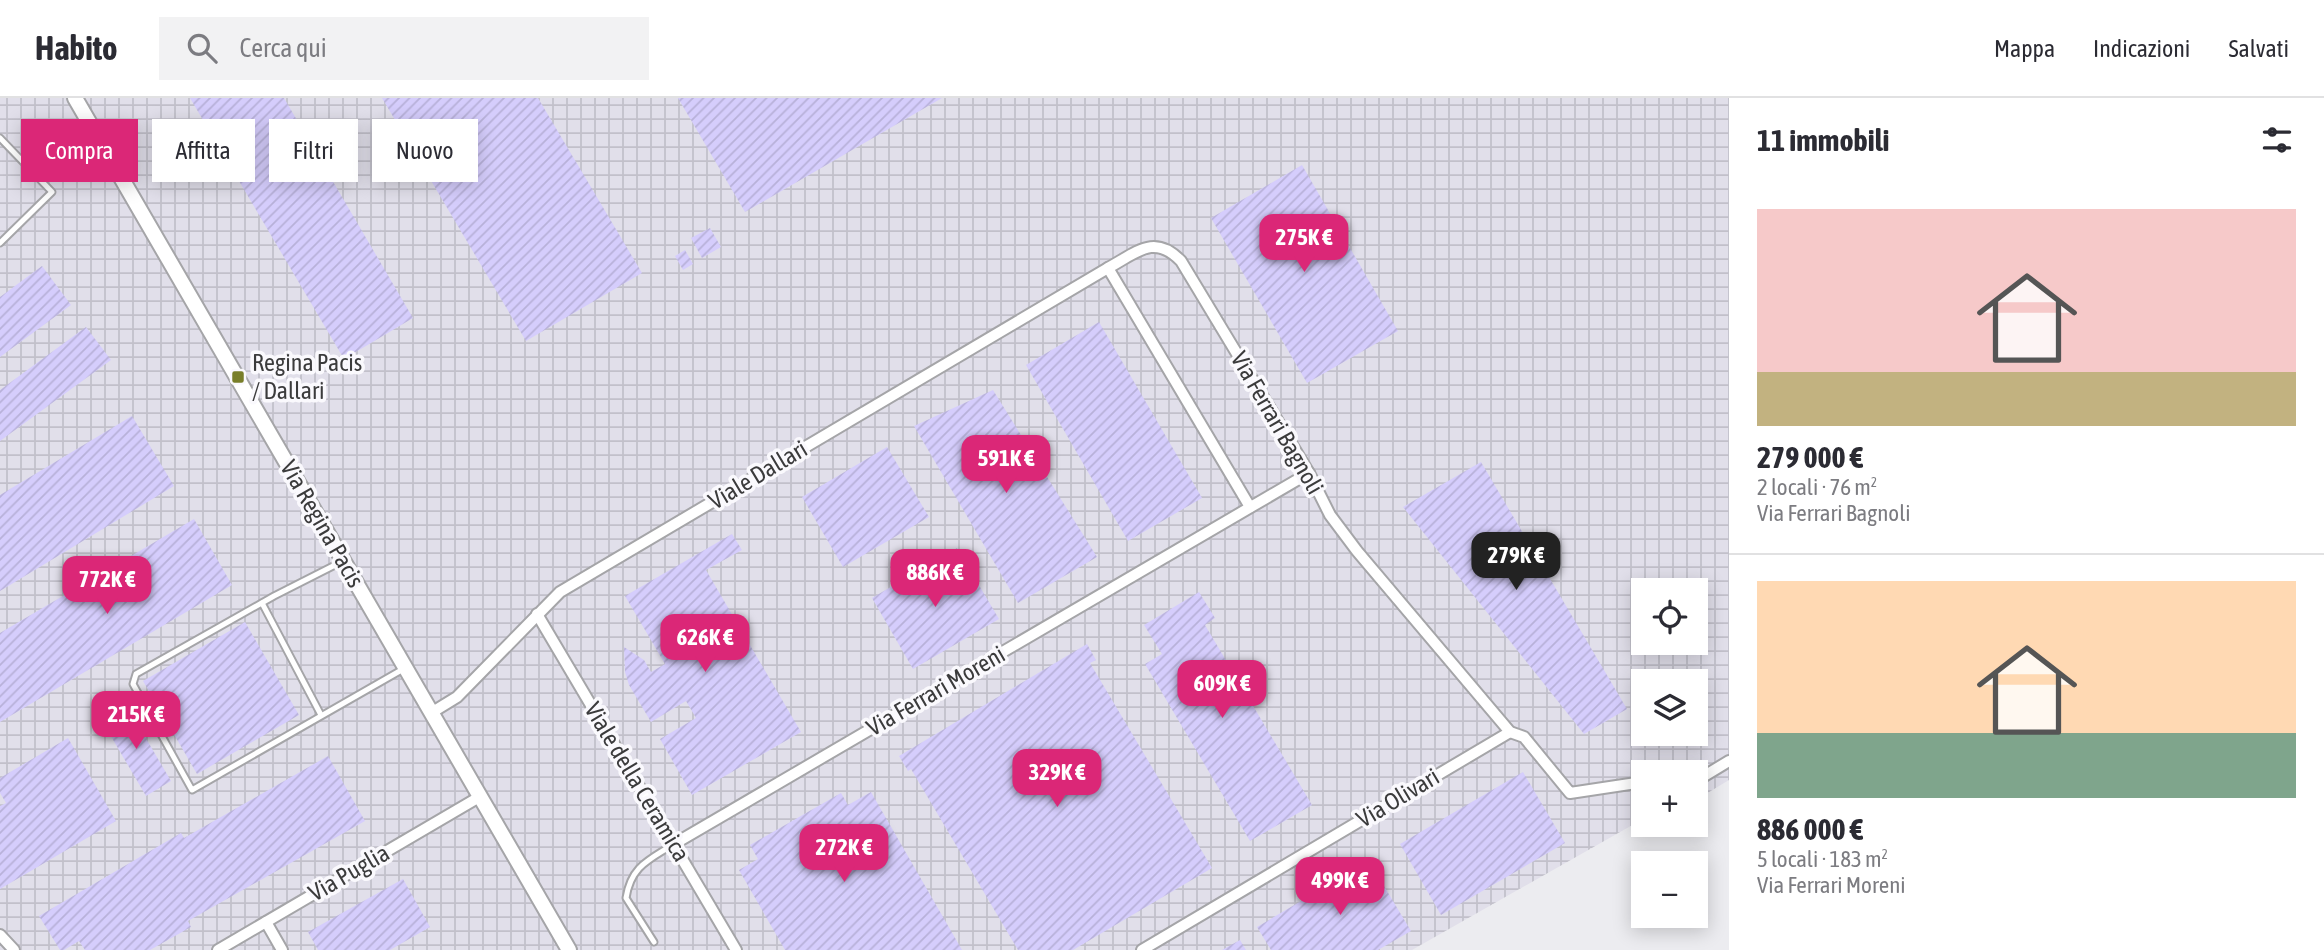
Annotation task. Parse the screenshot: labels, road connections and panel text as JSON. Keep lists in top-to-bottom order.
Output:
{
  "streets": {
    "street": [
      "Via Ferrari Bagnoli",
      "Viale Dallari",
      "Via Regina Pacis",
      "Via Ferrari Moreni",
      "Viale della Ceramica",
      "Via Olivari",
      "Via Puglia"
    ]
  },
  "crossings": [
    ["Via Ferrari Bagnoli", "Viale Dallari"],
    ["Via Ferrari Bagnoli", "Via Ferrari Moreni"],
    ["Via Ferrari Bagnoli", "Via Olivari"],
    ["Viale Dallari", "Via Regina Pacis"],
    ["Viale Dallari", "Viale della Ceramica"],
    ["Via Regina Pacis", "Via Puglia"],
    ["Via Ferrari Moreni", "Viale della Ceramica"]
  ],
  "places": {
    "transit": ["Regina Pacis / Dallari"]
  },
  "page": {
    "header": "Habito",
    "search": "Cerca qui",
    "nav": ["Mappa", "Indicazioni", "Salvati"],
    "heading": "11 immobili",
    "chip": [
      "Compra",
      "Affitta",
      "Filtri",
      "Nuovo"
    ],
    "list": [
      {
        "name": "279 000 €",
        "note": "2 locali · 76 m² · Via Ferrari Bagnoli"
      },
      {
        "name": "886 000 €",
        "note": "5 locali · 183 m² · Via Ferrari Moreni"
      }
    ],
    "price": [
      "275K €",
      "591K €",
      "279K €",
      "886K €",
      "772K €",
      "626K €",
      "609K €",
      "215K €",
      "329K €",
      "272K €",
      "499K €"
    ],
    "map_buttons": ["+", "−"]
  }
}
